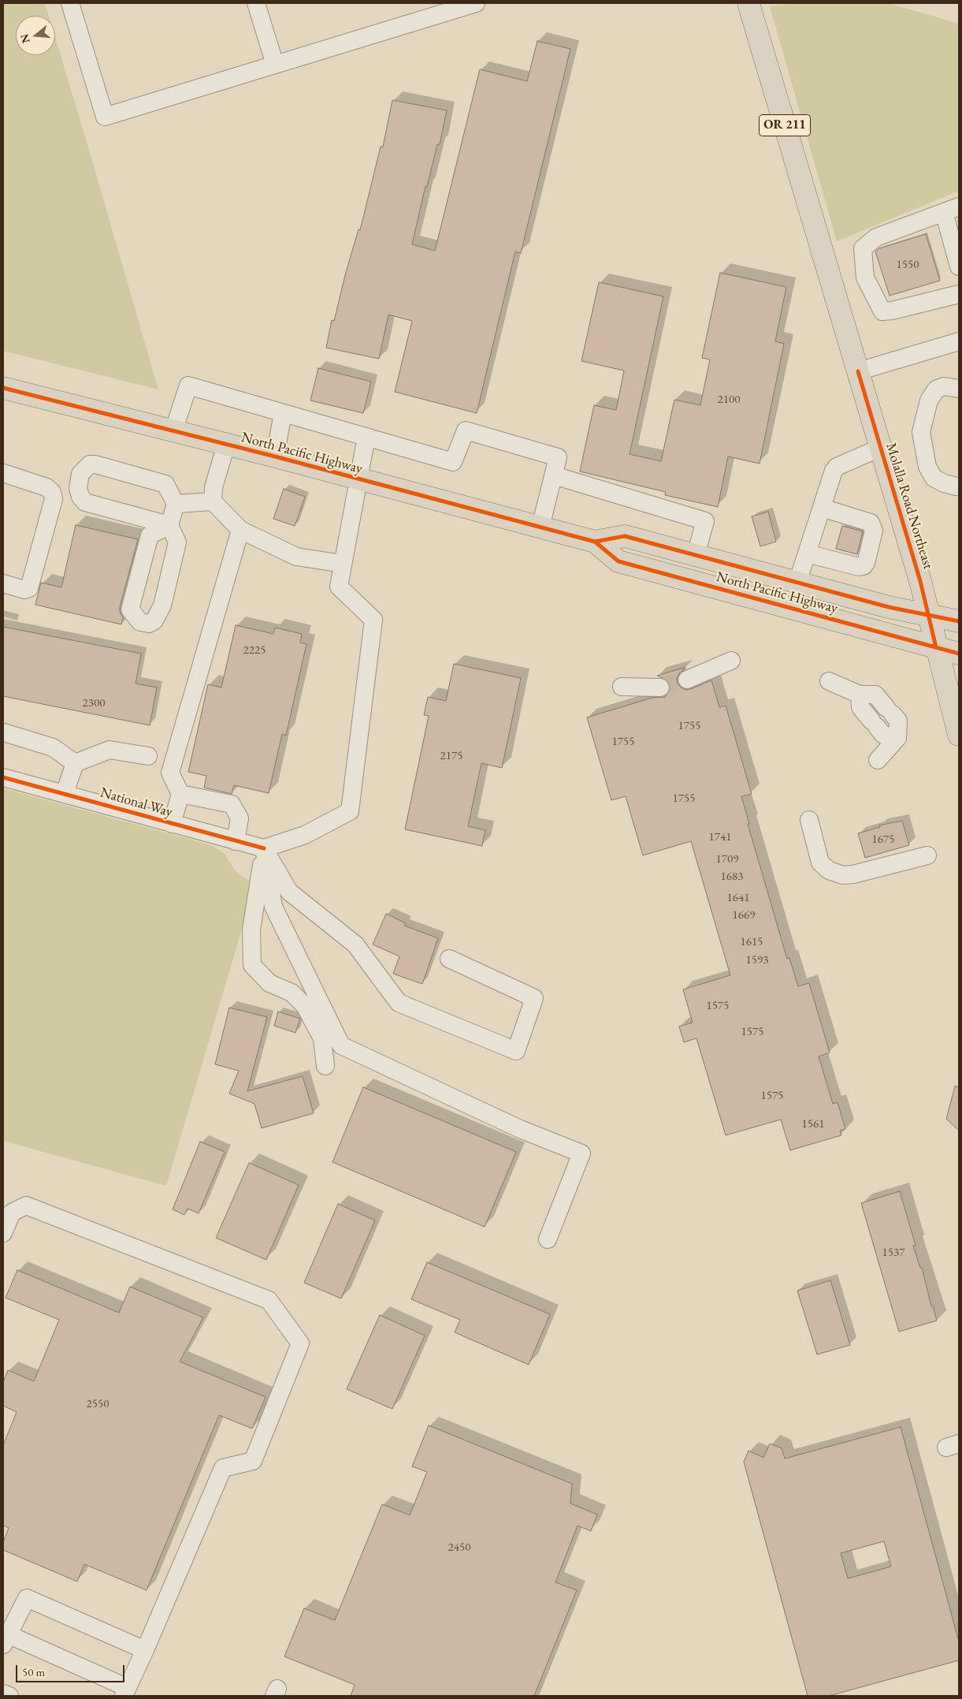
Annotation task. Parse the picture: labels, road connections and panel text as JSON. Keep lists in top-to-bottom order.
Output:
{
  "streets": {
    "main road": ["OR 211", "North Pacific Highway", "Molalla Road Northeast"],
    "street": ["National Way"]
  },
  "crossings": [
    ["North Pacific Highway", "Molalla Road Northeast"]
  ],
  "house_numbers": [
    "1550",
    "2100",
    "2225",
    "2300",
    "1755",
    "1755",
    "2175",
    "1755",
    "1741",
    "1675",
    "1709",
    "1683",
    "1641",
    "1669",
    "1615",
    "1593",
    "1575",
    "1575",
    "1575",
    "1561",
    "1537",
    "2550",
    "2450"
  ],
  "scale_bar": "50 m",
  "north": "left"
}
